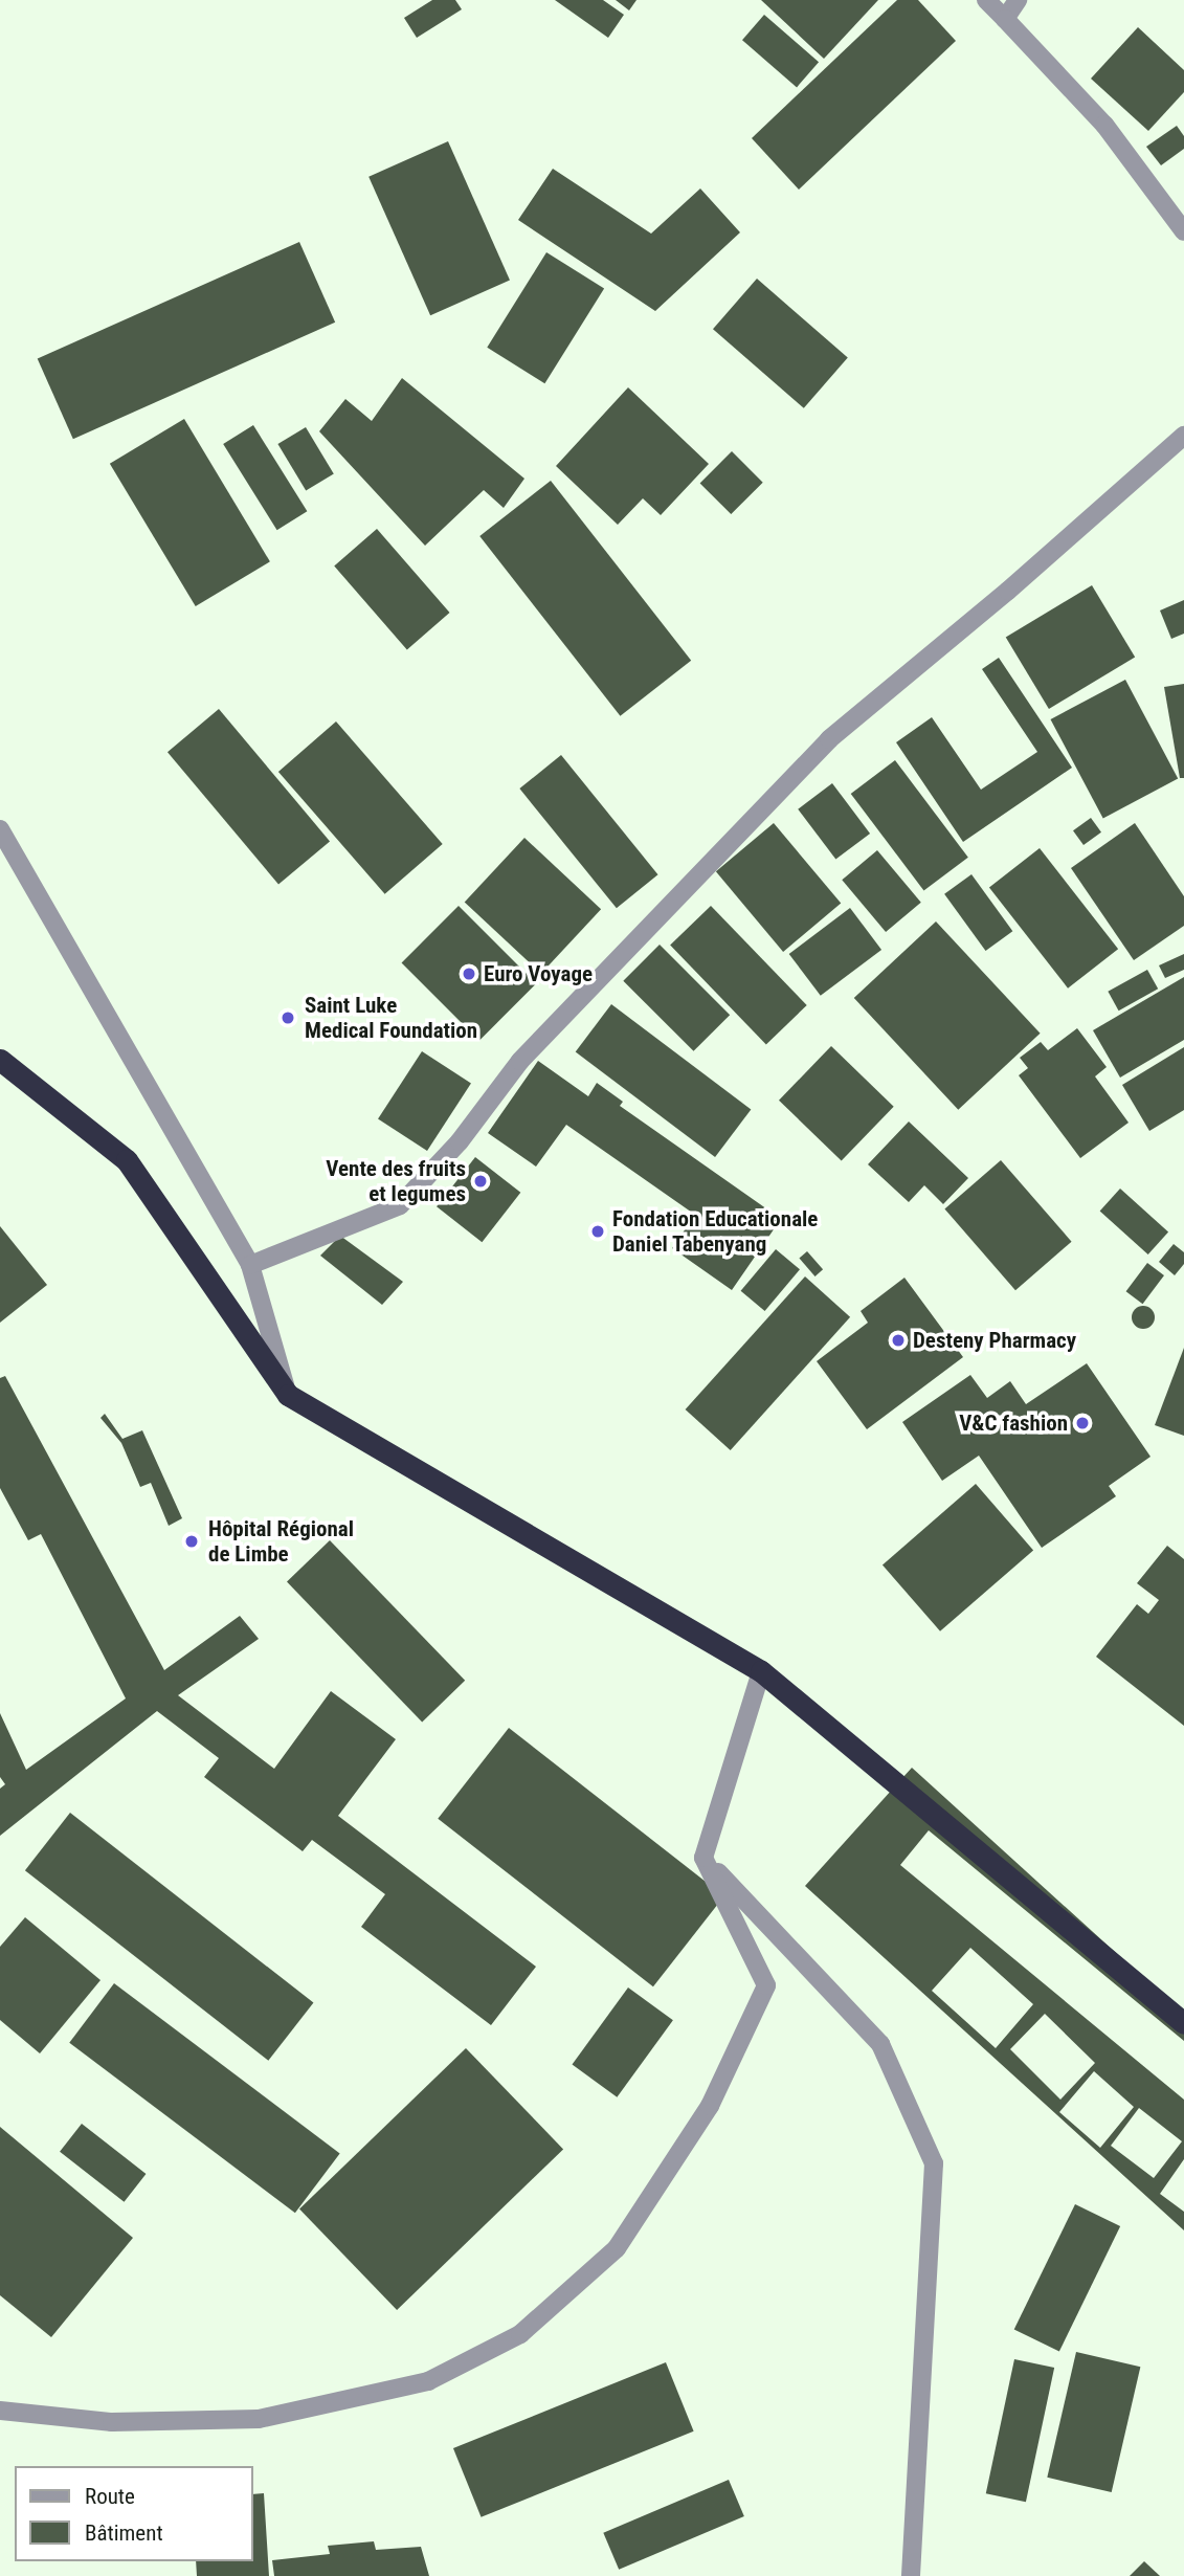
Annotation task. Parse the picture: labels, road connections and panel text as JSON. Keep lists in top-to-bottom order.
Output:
{
  "places": [
    "Euro Voyage",
    "Saint Luke Medical Foundation",
    "Vente des fruits et legumes",
    "Fondation Educationale Daniel Tabenyang",
    "Desteny Pharmacy",
    "V&C fashion",
    "Hôpital Régional de Limbe"
  ],
  "legend": ["Route", "Bâtiment"]
}
